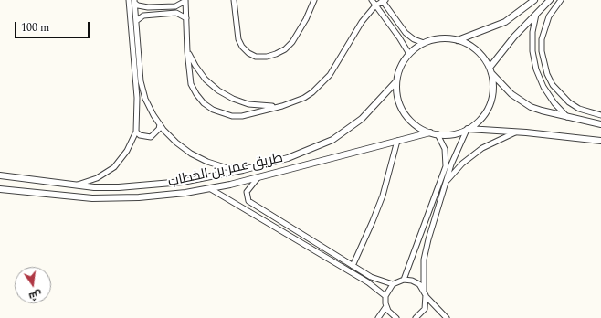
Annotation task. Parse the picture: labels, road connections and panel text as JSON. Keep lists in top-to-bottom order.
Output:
{
  "streets": {
    "street": ["طريق عمر بن الخطاب"]
  },
  "scale_bar": "100 m",
  "north": "bottom"
}
